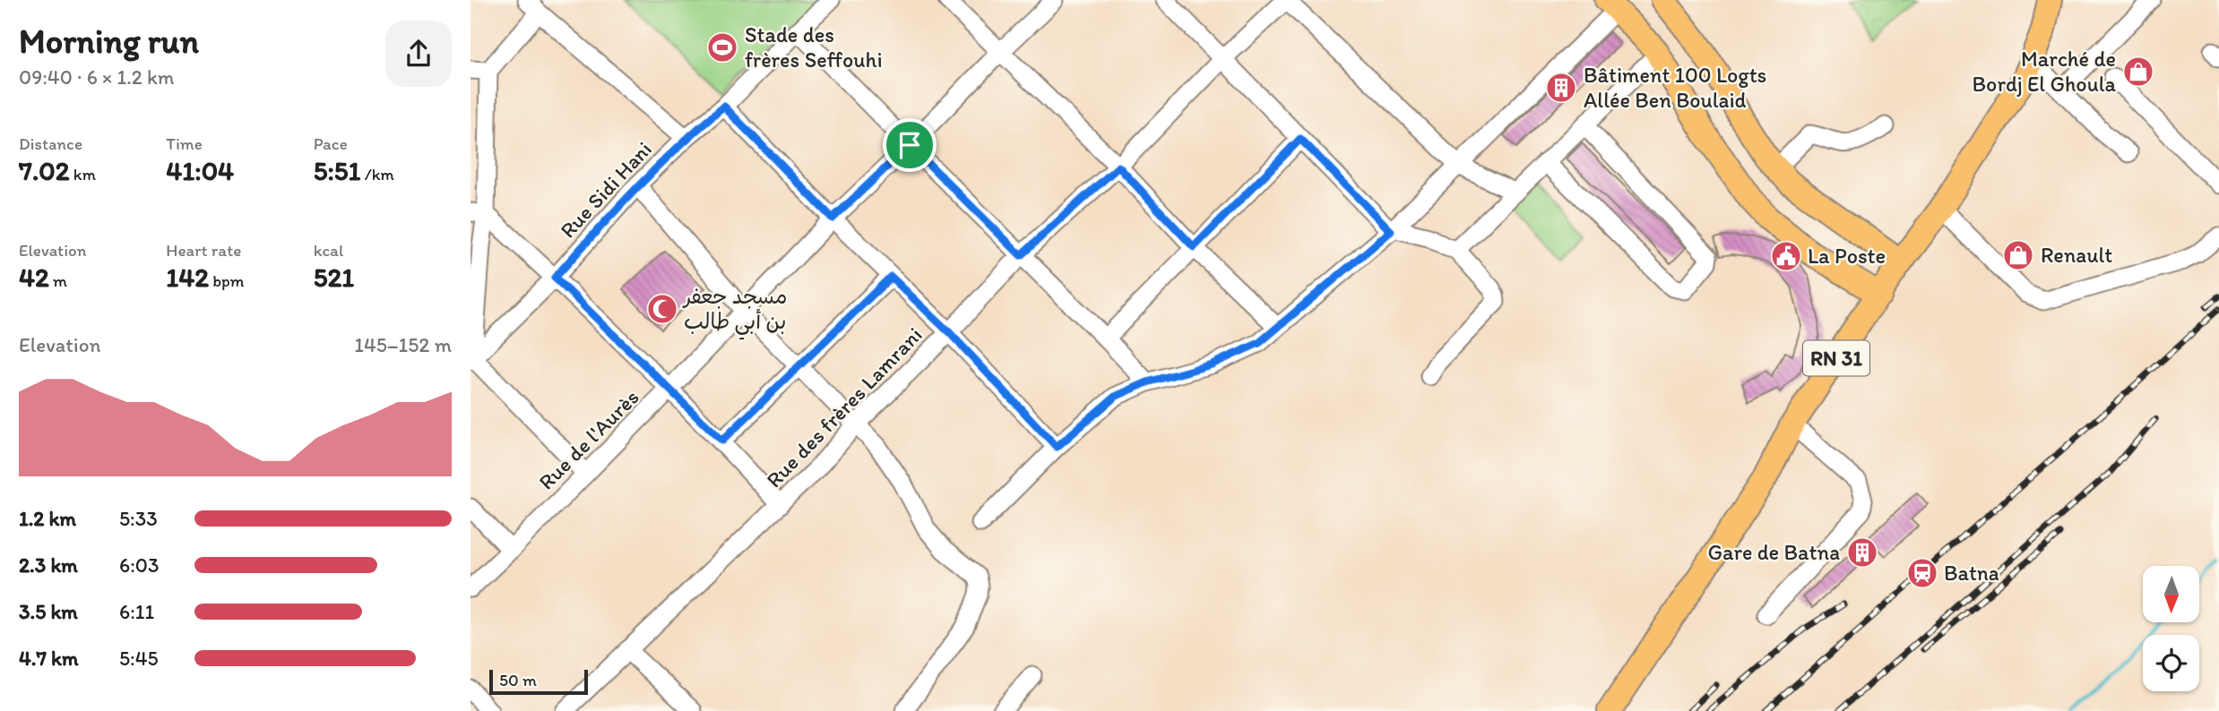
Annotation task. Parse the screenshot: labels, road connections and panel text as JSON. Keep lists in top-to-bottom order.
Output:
{
  "streets": {
    "main road": ["RN 31"],
    "street": ["Rue Sidi Hani", "Rue des frères Lamrani", "Rue de l'Aurès"]
  },
  "places": {
    "sports": ["Stade des frères Seffouhi"],
    "shop": ["Marché de Bordj El Ghoula", "Renault"],
    "building": ["Bâtiment 100 Logts Allée Ben Boulaid", "Gare de Batna"],
    "public building": ["La Poste"],
    "mosque": ["مسجد جعفر بن أبي طالب"],
    "station": ["Batna"]
  },
  "scale_bar": "50 m",
  "north": "bottom",
  "page": {
    "heading": ["Morning run", "09:40 · 6 × 1.2 km"],
    "stats": [
      ["Distance", "7.02 km"],
      ["Time", "41:04"],
      ["Pace", "5:51 /km"],
      ["Elevation", "42 m"],
      ["Heart rate", "142 bpm"],
      ["kcal", "521"]
    ],
    "chart": ["Elevation", "145–152 m"],
    "list": [
      {
        "name": "1.2 km",
        "note": "5:33"
      },
      {
        "name": "2.3 km",
        "note": "6:03"
      },
      {
        "name": "3.5 km",
        "note": "6:11"
      },
      {
        "name": "4.7 km",
        "note": "5:45"
      }
    ],
    "scale": "50 m"
  }
}
